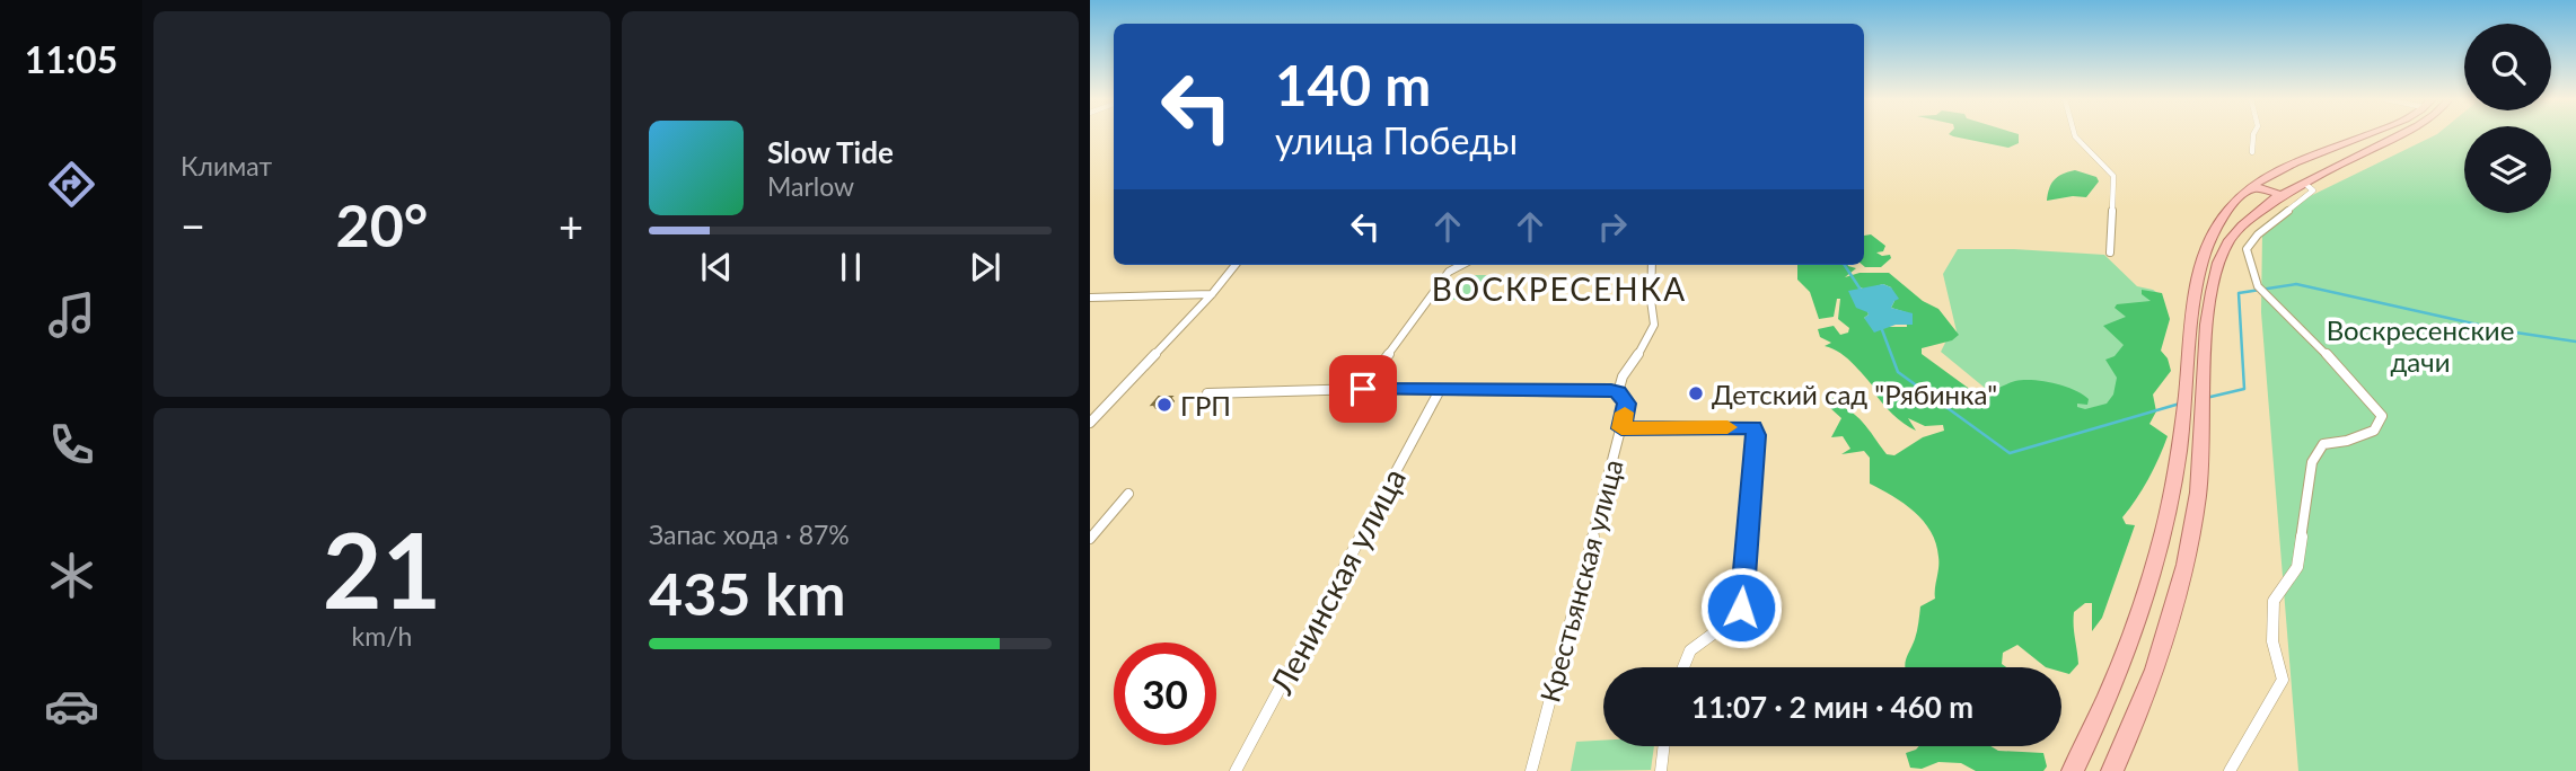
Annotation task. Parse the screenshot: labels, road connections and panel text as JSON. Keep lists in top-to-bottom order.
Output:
{
  "streets": {
    "street": ["Ленинская улица", "Крестьянская улица"]
  },
  "districts": ["ВОСКРЕСЕНКА"],
  "parks": ["Воскресенские дачи"],
  "places": ["Детский сад \"Рябинка\"", "ГРП"],
  "page": {
    "tabs": "11:05",
    "tile": [
      "Климат",
      ["21", "km/h"],
      ["Запас хода · 87%", "435 km"]
    ],
    "turn": ["140 m", "улица Победы"],
    "song": ["Slow Tide", "Marlow"],
    "heat": ["−", "20°", "+"],
    "limit": "30",
    "trip": "11:07 · 2 мин · 460 m"
  }
}
